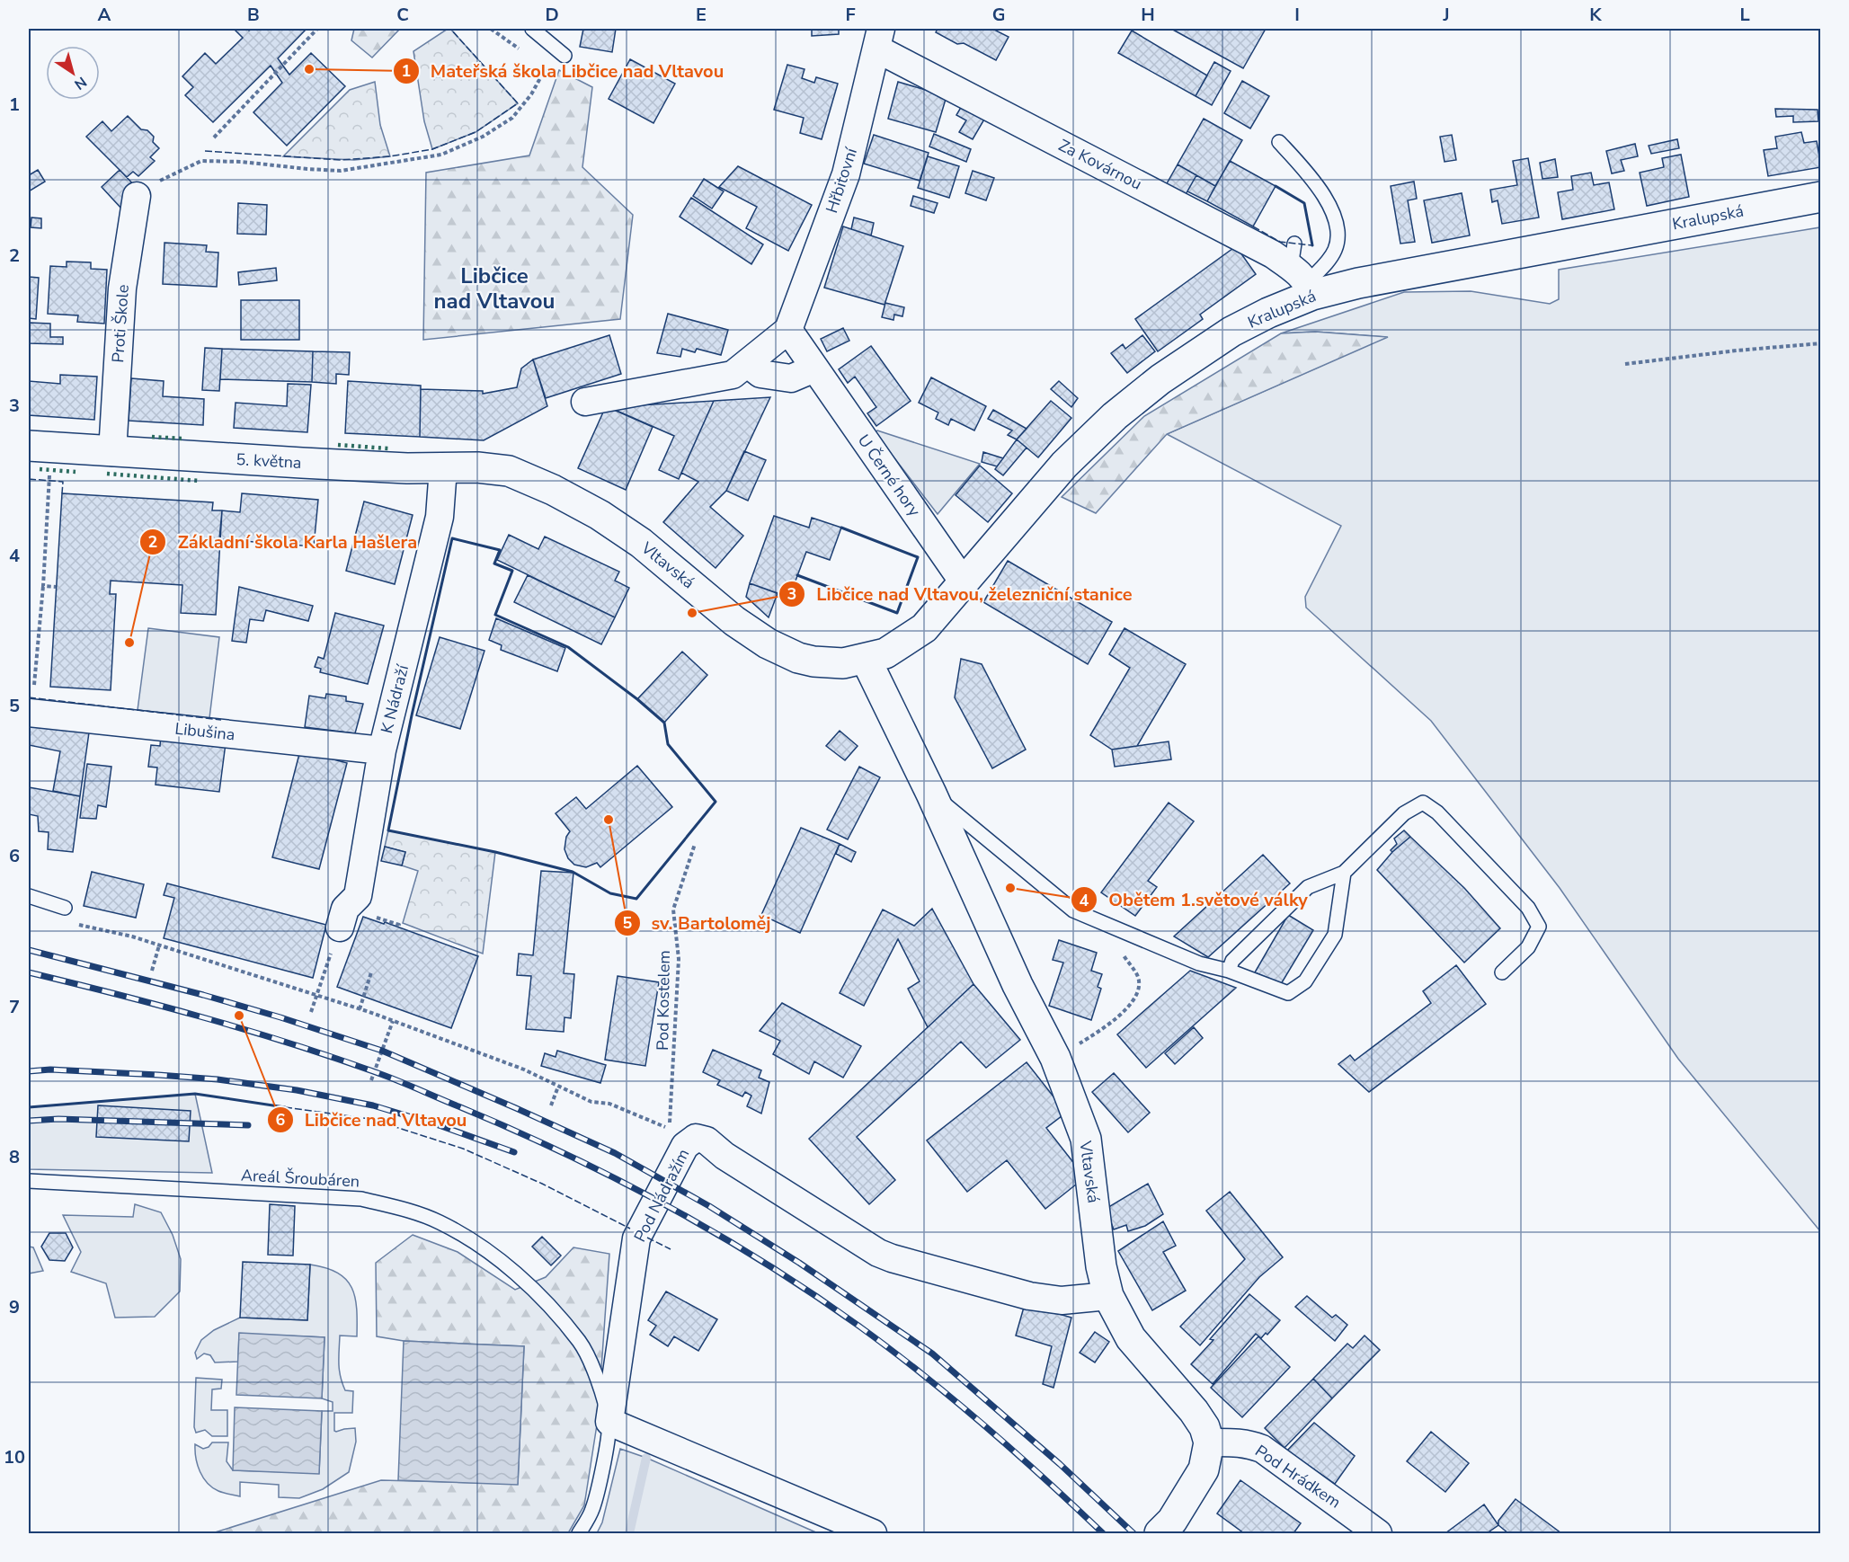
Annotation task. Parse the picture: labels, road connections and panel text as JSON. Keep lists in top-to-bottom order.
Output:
{
  "streets": {
    "street": [
      "Za Kovárnou",
      "Hřbitovní",
      "Kralupská",
      "Proti Škole",
      "5. května",
      "U Černé hory",
      "Vltavská",
      "K Nádraží",
      "Libušina",
      "Pod Nádražím",
      "Pod Hrádkem"
    ],
    "lane": ["Areál Šroubáren"],
    "path": ["Pod Kostelem"]
  },
  "crossings": [
    ["Za Kovárnou", "Hřbitovní"],
    ["Za Kovárnou", "Kralupská"],
    ["Hřbitovní", "U Černé hory"],
    ["Kralupská", "U Černé hory"],
    ["Kralupská", "Vltavská"],
    ["Proti Škole", "5. května"],
    ["5. května", "Vltavská"],
    ["5. května", "K Nádraží"],
    ["Vltavská", "Pod Nádražím"],
    ["Vltavská", "Pod Hrádkem"],
    ["K Nádraží", "Libušina"],
    ["Areál Šroubáren", "Pod Nádražím"]
  ],
  "districts": ["Libčice nad Vltavou"],
  "places": [
    "Mateřská škola Libčice nad Vltavou",
    "Libčice nad Vltavou, železniční stanice",
    "Základní škola Karla Hašlera",
    "sv. Bartoloměj",
    "Obětem 1.světové války",
    "Libčice nad Vltavou"
  ],
  "north": "bottom right",
  "grid": {
    "columns": [
      "A",
      "B",
      "C",
      "D",
      "E",
      "F",
      "G",
      "H",
      "I",
      "J",
      "K",
      "L"
    ],
    "rows": [
      "1",
      "2",
      "3",
      "4",
      "5",
      "6",
      "7",
      "8",
      "9",
      "10"
    ]
  }
}
